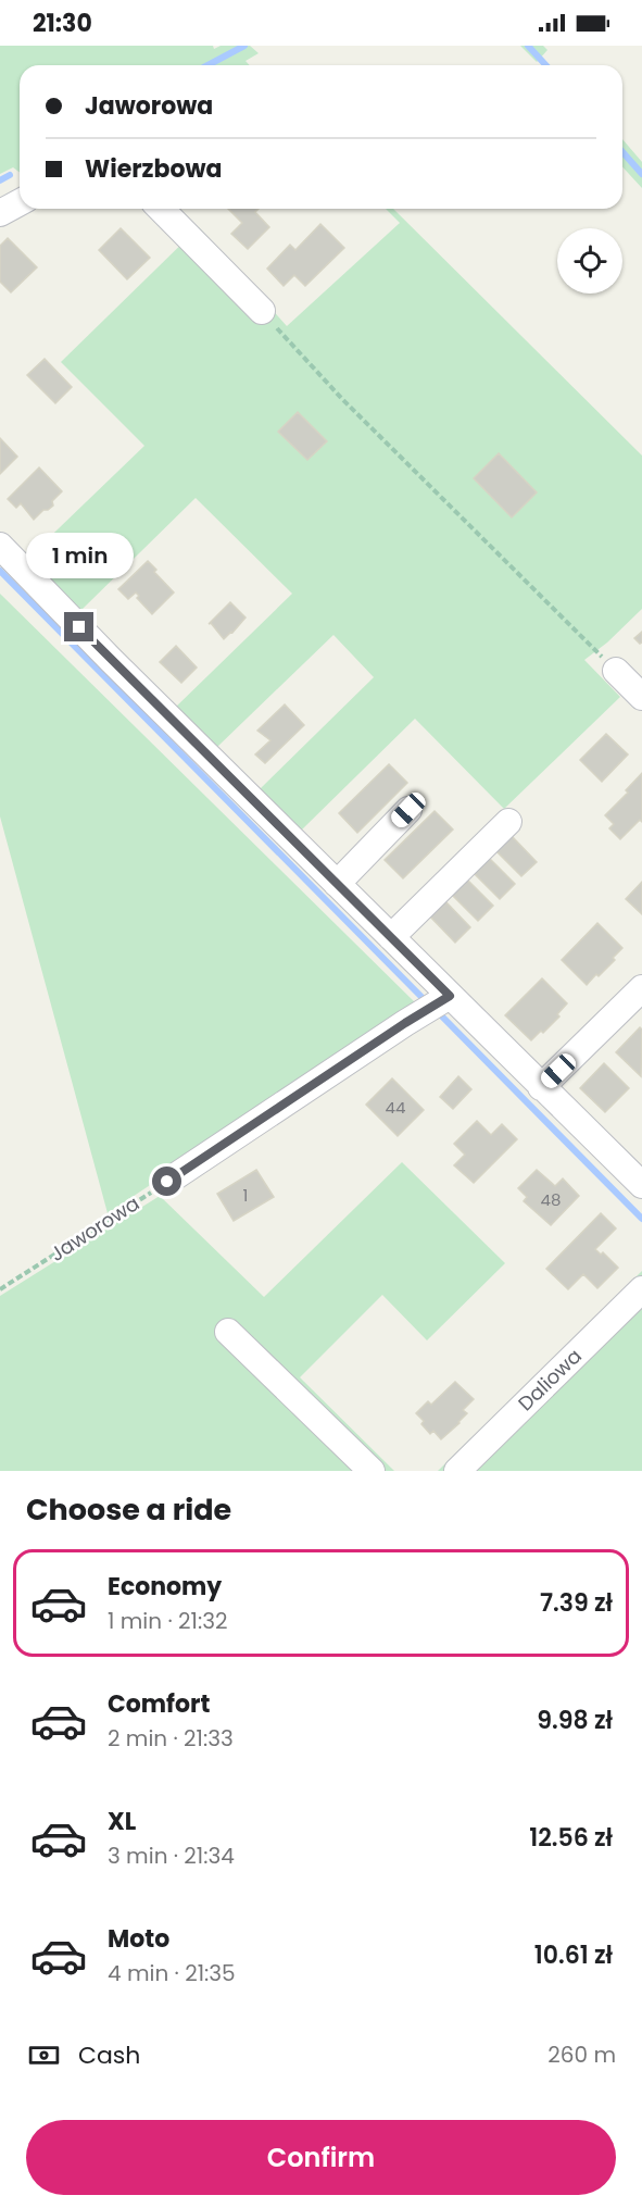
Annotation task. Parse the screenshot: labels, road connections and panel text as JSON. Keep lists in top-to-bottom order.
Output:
{
  "streets": {
    "street": ["Daliowa"],
    "path": ["Jaworowa"]
  },
  "house_numbers": ["44", "1", "48"],
  "page": {
    "status": "21:30",
    "banner": ["Jaworowa", "Wierzbowa"],
    "bubble": "1 min",
    "heading": "Choose a ride",
    "list": [
      {
        "name": "Economy",
        "note": "1 min · 21:32",
        "value": "7.39 zł"
      },
      {
        "name": "Comfort",
        "note": "2 min · 21:33",
        "value": "9.98 zł"
      },
      {
        "name": "XL",
        "note": "3 min · 21:34",
        "value": "12.56 zł"
      },
      {
        "name": "Moto",
        "note": "4 min · 21:35",
        "value": "10.61 zł"
      }
    ],
    "pay": ["Cash", "260 m"],
    "buttons": "Confirm"
  }
}
